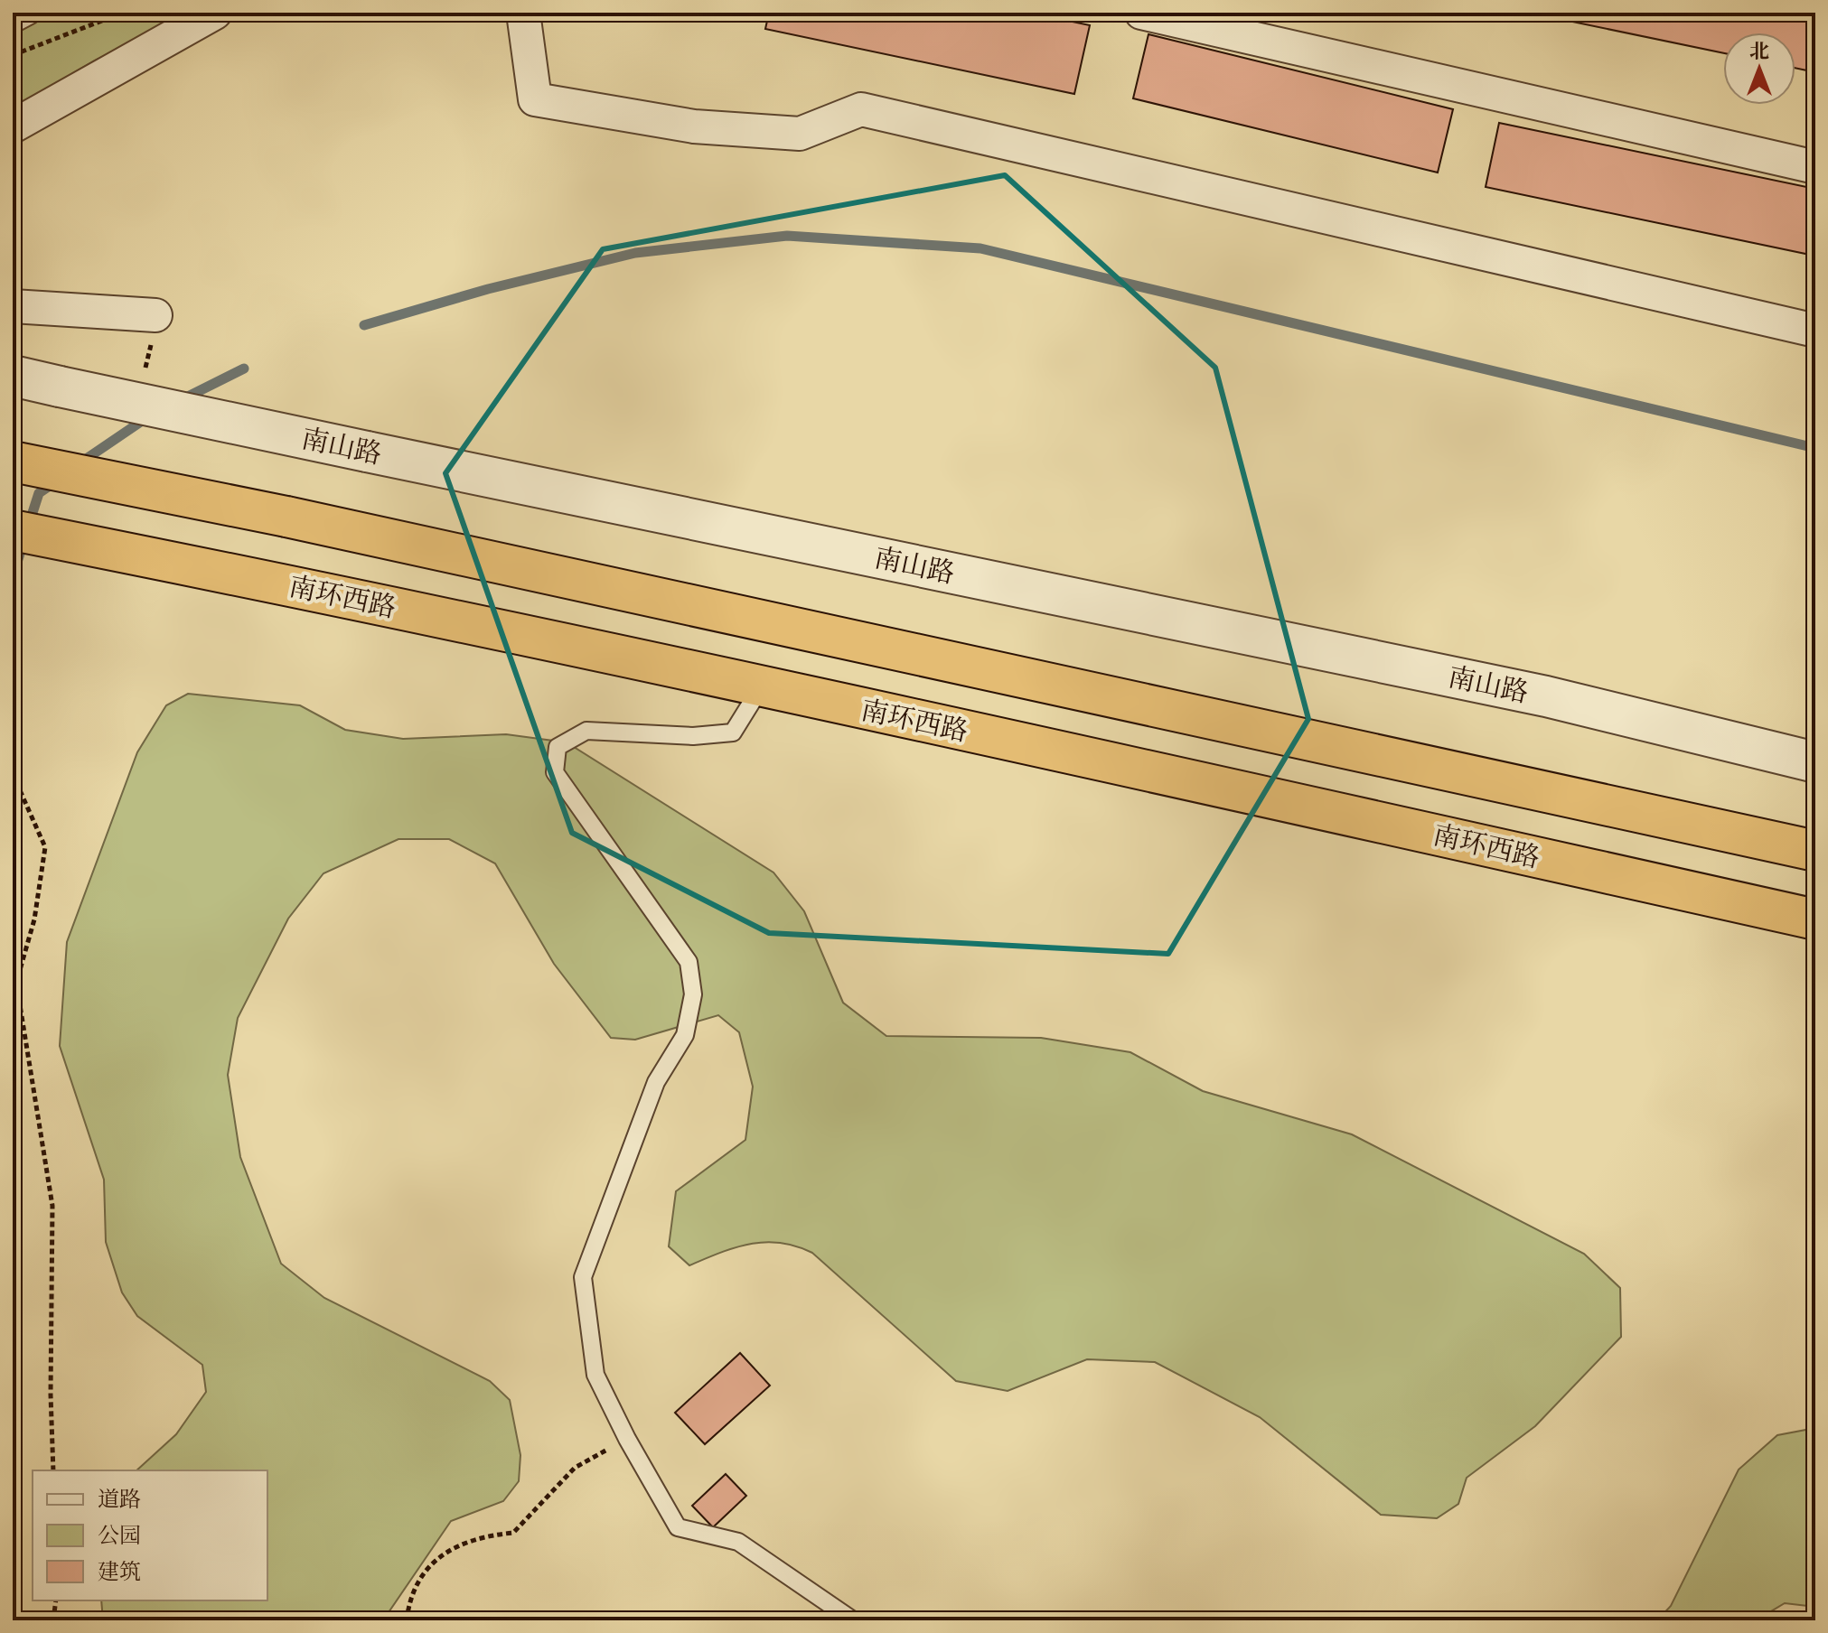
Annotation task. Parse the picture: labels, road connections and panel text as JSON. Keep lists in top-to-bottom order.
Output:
{
  "streets": {
    "highway": ["南环西路"],
    "street": ["南山路"]
  },
  "legend": ["道路", "公园", "建筑"],
  "north": "top"
}
